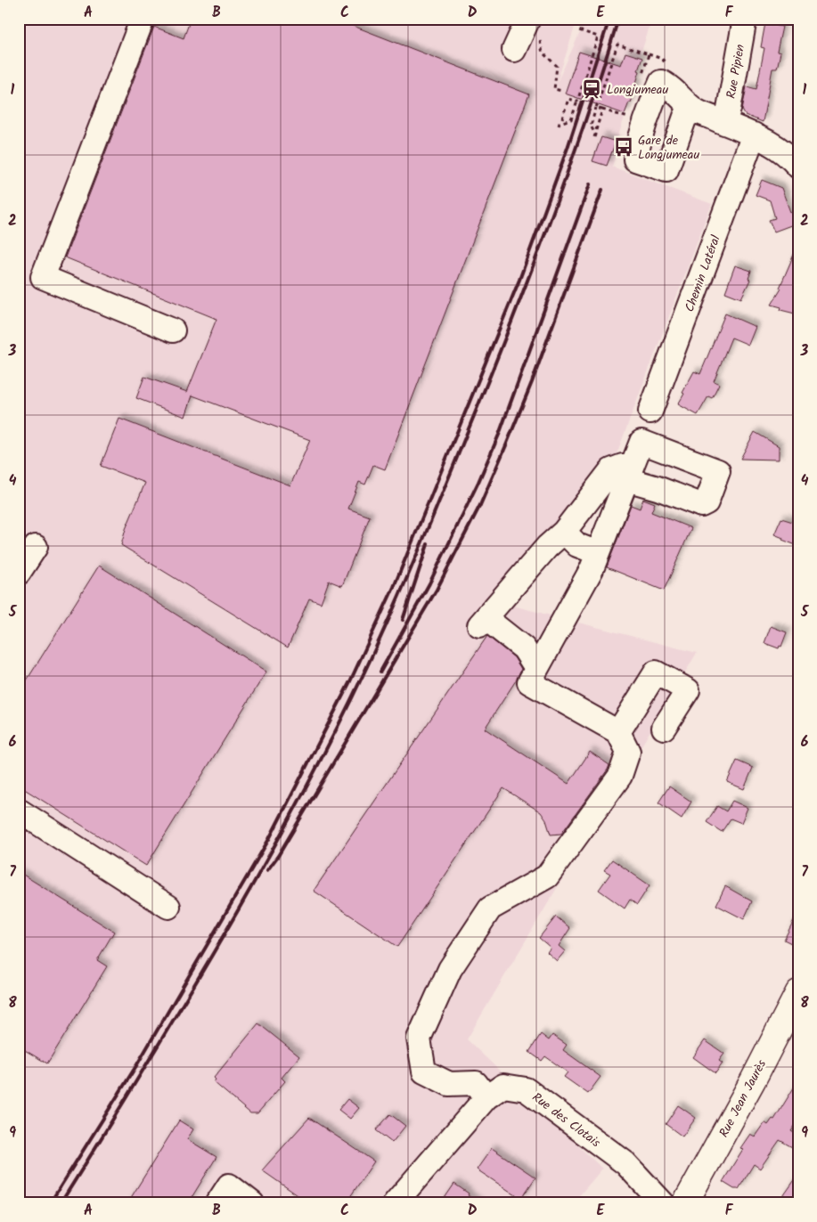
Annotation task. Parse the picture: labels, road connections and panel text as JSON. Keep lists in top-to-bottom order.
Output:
{
  "streets": {
    "main road": ["Rue Jean Jaurès"],
    "street": ["Rue Pipien", "Chemin Latéral", "Rue des Clotais"]
  },
  "places": {
    "station": ["Longjumeau"],
    "bus stop": ["Gare de Longjumeau"]
  },
  "grid": {
    "columns": [
      "A",
      "B",
      "C",
      "D",
      "E",
      "F"
    ],
    "rows": [
      "1",
      "2",
      "3",
      "4",
      "5",
      "6",
      "7",
      "8",
      "9"
    ]
  }
}
